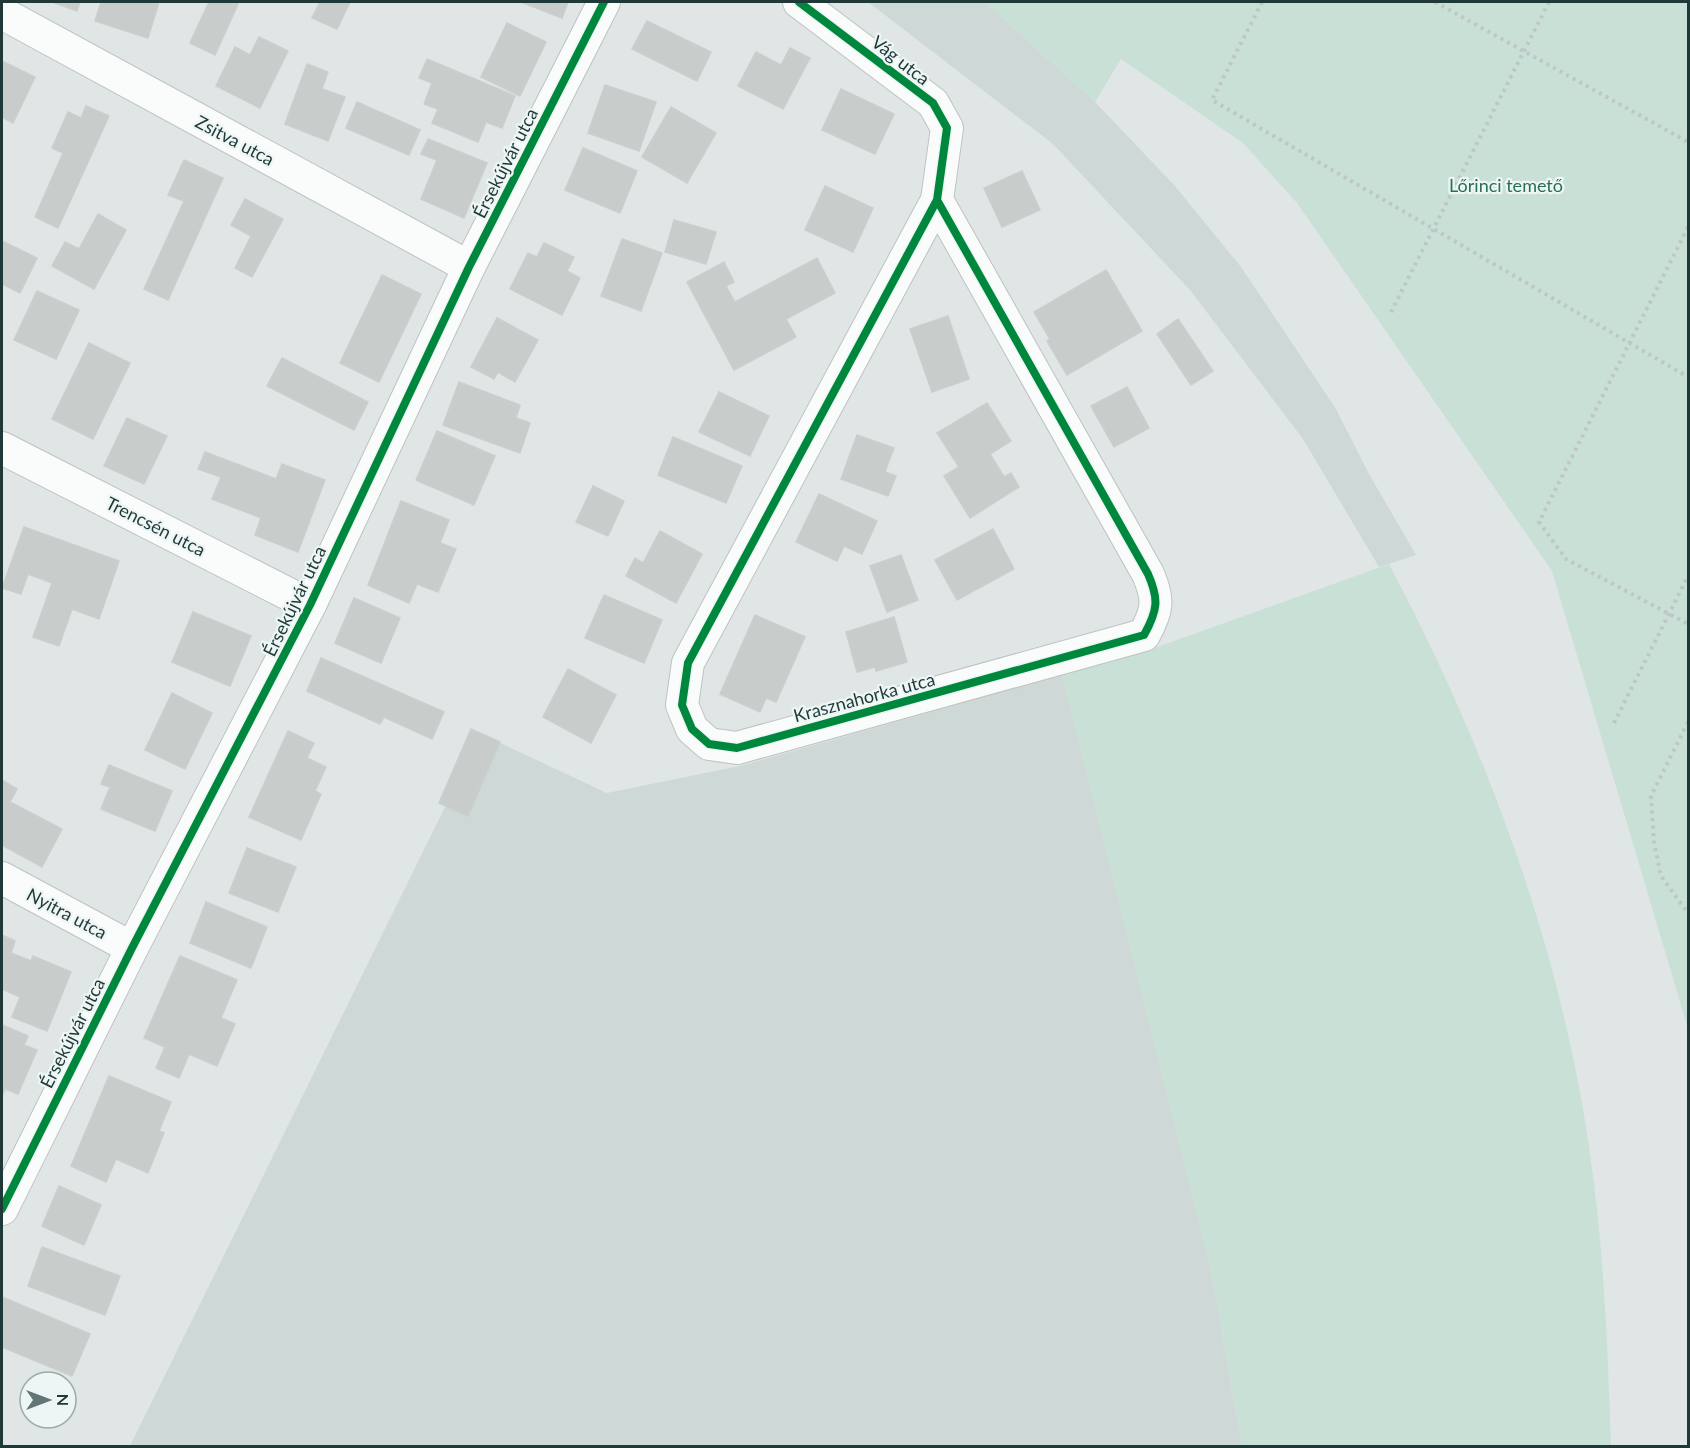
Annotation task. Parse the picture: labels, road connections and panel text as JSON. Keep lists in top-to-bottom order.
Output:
{
  "streets": {
    "street": [
      "Vág utca",
      "Zsitva utca",
      "Érsekújvár utca",
      "Trencsén utca",
      "Krasznahorka utca",
      "Nyitra utca"
    ]
  },
  "crossings": [
    ["Vág utca", "Krasznahorka utca"],
    ["Zsitva utca", "Érsekújvár utca"],
    ["Érsekújvár utca", "Trencsén utca"],
    ["Érsekújvár utca", "Nyitra utca"]
  ],
  "parks": ["Lőrinci temető"],
  "north": "right"
}
